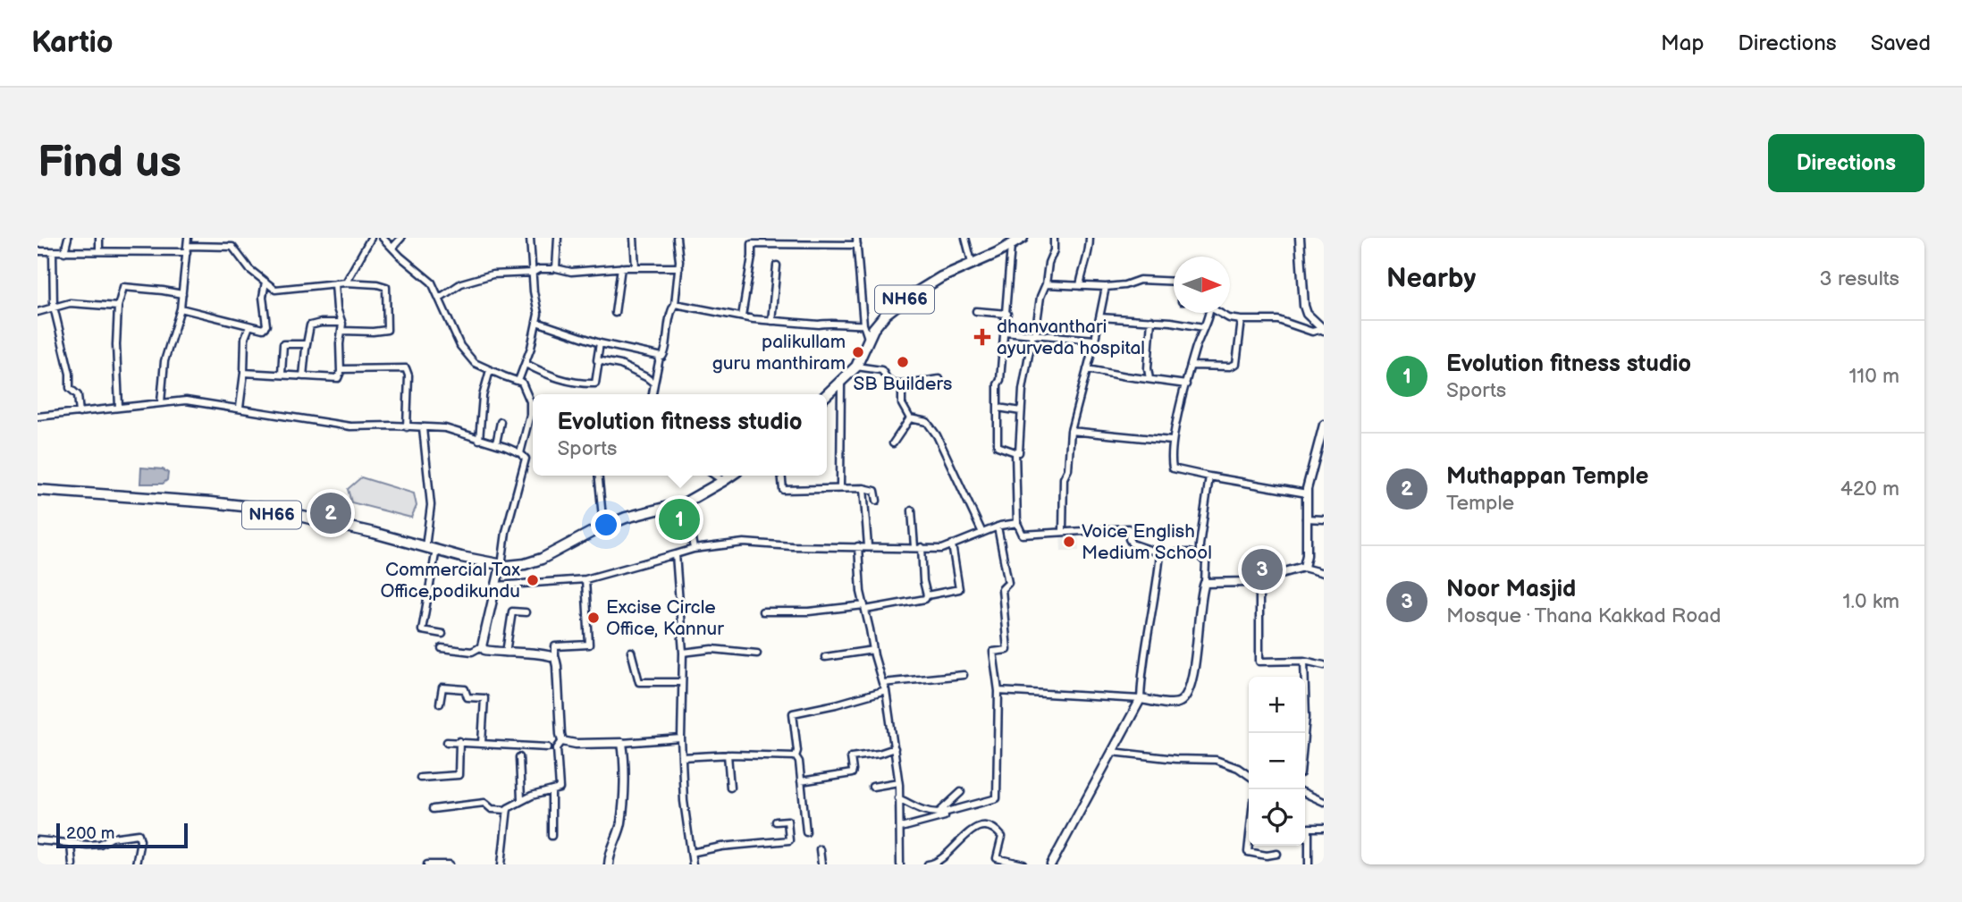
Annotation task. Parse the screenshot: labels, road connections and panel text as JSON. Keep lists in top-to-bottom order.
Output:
{
  "streets": {
    "highway": ["NH66"]
  },
  "places": {
    "health": ["dhanvanthari ayurveda hospital"],
    "other": [
      "palikullam guru manthiram",
      "SB Builders",
      "Voice English Medium School",
      "Commercial Tax Office,podikundu",
      "Excise Circle Office, Kannur"
    ]
  },
  "scale_bar": "200 m",
  "north": "right",
  "page": {
    "header": "Kartio",
    "nav": ["Map", "Directions", "Saved"],
    "buttons": "Directions",
    "title": "Find us",
    "heading": ["Nearby", "3 results"],
    "list": [
      {
        "mark": "1",
        "name": "Evolution fitness studio",
        "note": "Sports",
        "value": "110 m"
      },
      {
        "mark": "2",
        "name": "Muthappan Temple",
        "note": "Temple",
        "value": "420 m"
      },
      {
        "mark": "3",
        "name": "Noor Masjid",
        "note": "Mosque · Thana Kakkad Road",
        "value": "1.0 km"
      }
    ],
    "popup": ["Evolution fitness studio", "Sports"],
    "pins": ["2", "1", "3"],
    "map_buttons": ["+", "−"],
    "scale": "200 m"
  }
}
